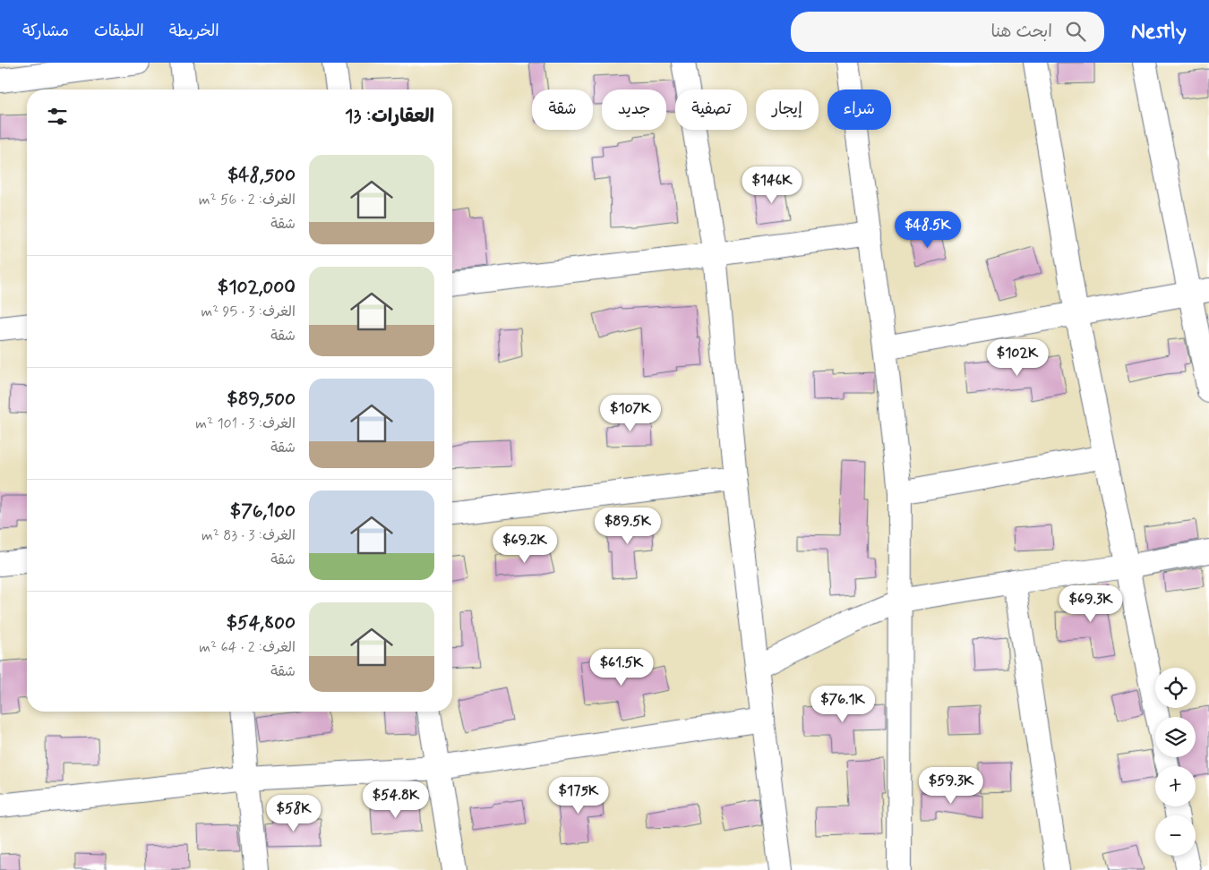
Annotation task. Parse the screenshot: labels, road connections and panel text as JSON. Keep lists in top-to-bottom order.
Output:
{
  "page": {
    "header": "Nestly",
    "search": "ابحث هنا",
    "nav": ["الخريطة", "الطبقات", "مشاركة"],
    "chip": [
      "شراء",
      "إيجار",
      "تصفية",
      "جديد",
      "شقة"
    ],
    "heading": "العقارات: 13",
    "list": [
      {
        "name": "$48,500",
        "note": "الغرف: 2 · 56 m² · شقة"
      },
      {
        "name": "$102,000",
        "note": "الغرف: 3 · 95 m² · شقة"
      },
      {
        "name": "$89,500",
        "note": "الغرف: 3 · 101 m² · شقة"
      },
      {
        "name": "$76,100",
        "note": "الغرف: 3 · 83 m² · شقة"
      },
      {
        "name": "$54,800",
        "note": "الغرف: 2 · 64 m² · شقة"
      }
    ],
    "price": [
      "$146K",
      "$48.5K",
      "$102K",
      "$107K",
      "$89.5K",
      "$69.2K",
      "$69.3K",
      "$61.5K",
      "$76.1K",
      "$59.3K",
      "$175K",
      "$54.8K",
      "$58K"
    ],
    "map_buttons": ["+", "−"]
  }
}
